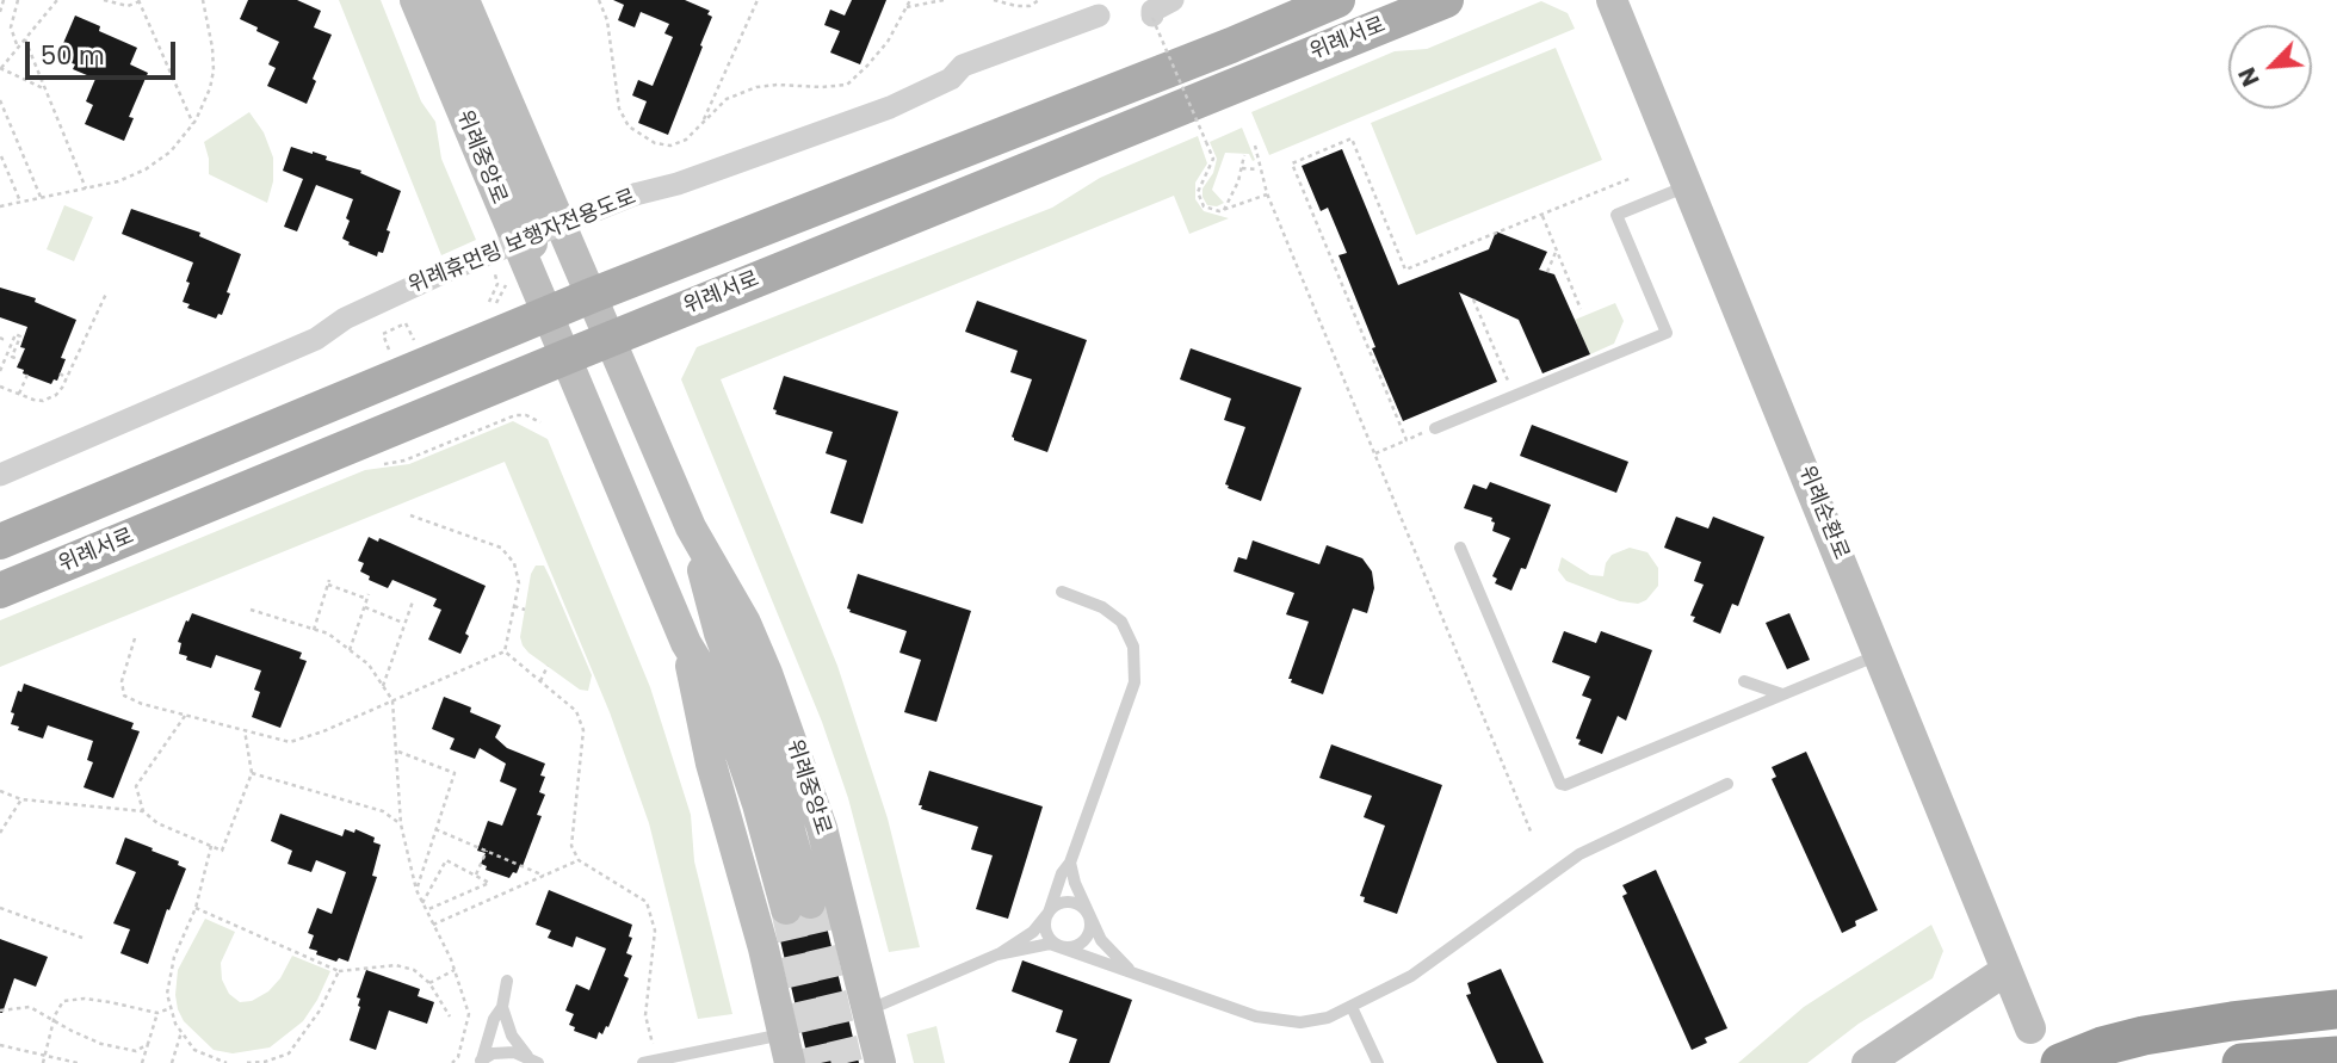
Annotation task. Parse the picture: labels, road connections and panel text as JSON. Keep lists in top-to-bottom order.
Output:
{
  "streets": {
    "main road": ["위례서로", "위례중앙로", "위례순환로"],
    "street": ["위례휴먼링 보행자전용도로"]
  },
  "crossings": [
    ["위례서로", "위례중앙로"]
  ],
  "scale_bar": "50 m",
  "north": "bottom left"
}
